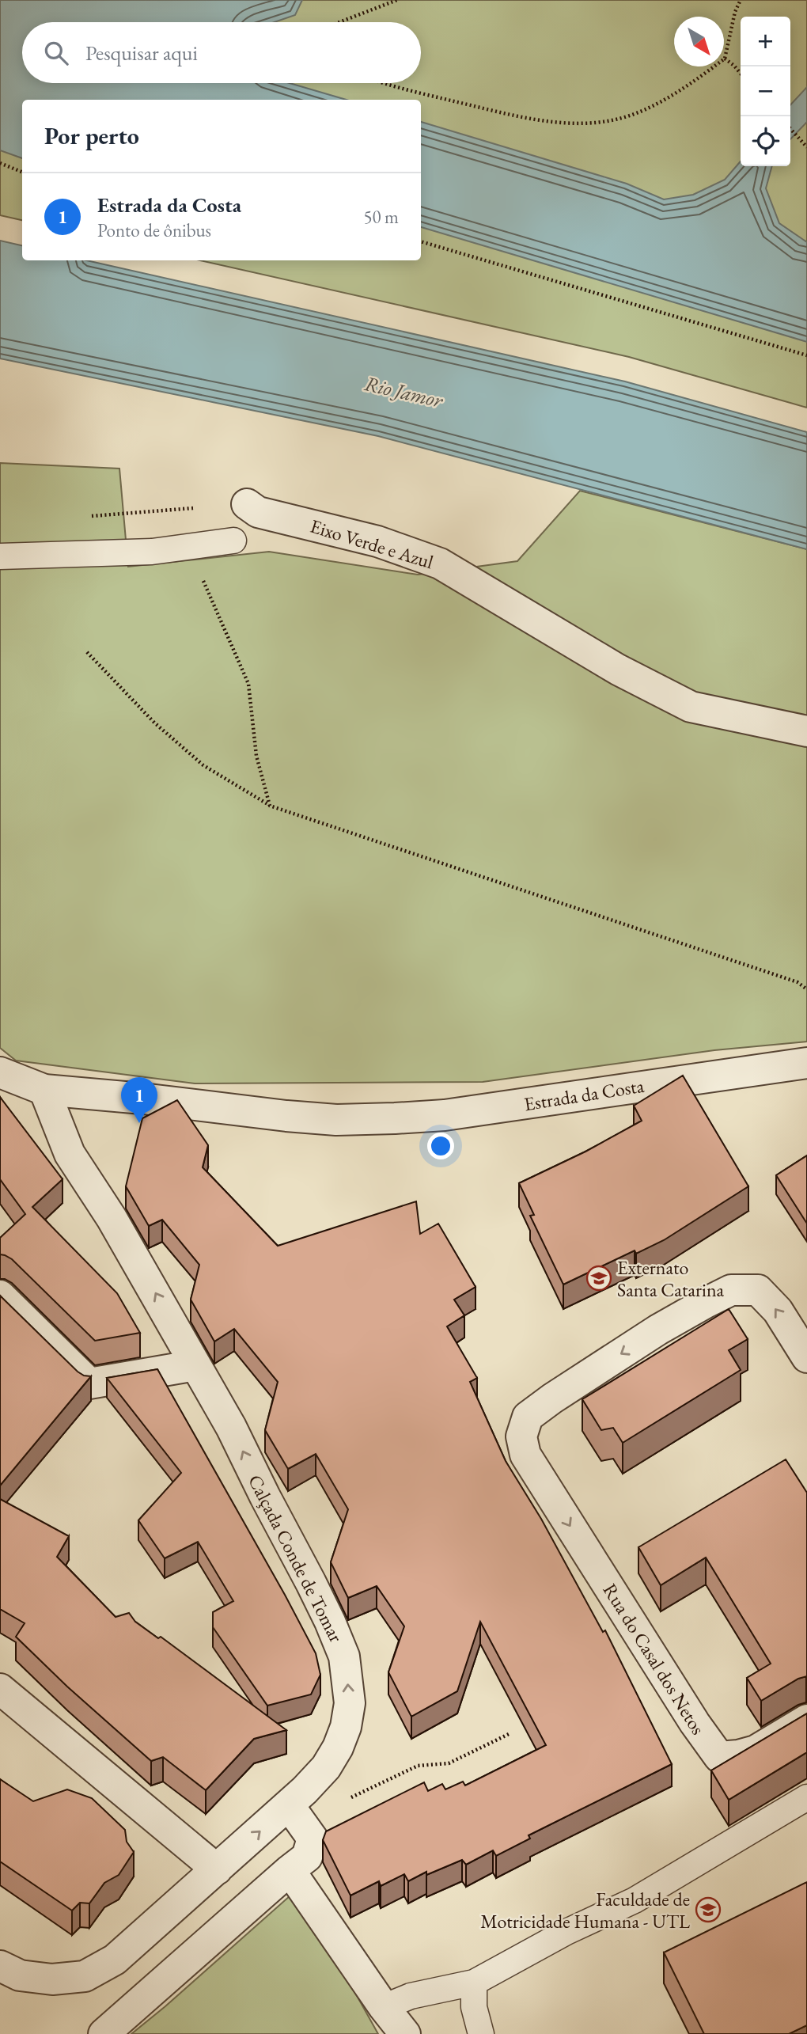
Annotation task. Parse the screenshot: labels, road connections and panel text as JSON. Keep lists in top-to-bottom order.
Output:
{
  "streets": {
    "street": [
      "Eixo Verde e Azul",
      "Estrada da Costa",
      "Calçada Conde de Tomar",
      "Rua do Casal dos Netos"
    ]
  },
  "crossings": [
    ["Estrada da Costa", "Calçada Conde de Tomar"]
  ],
  "one_way": ["Calçada Conde de Tomar"],
  "water": ["Rio Jamor"],
  "places": {
    "school or university": ["Externato Santa Catarina", "Faculdade de Motricidade Humana - UTL"]
  },
  "north": "bottom right",
  "page": {
    "map_buttons": ["+", "−"],
    "search": "Pesquisar aqui",
    "heading": "Por perto",
    "list": [
      {
        "mark": "1",
        "name": "Estrada da Costa",
        "note": "Ponto de ônibus",
        "value": "50 m"
      }
    ],
    "pins": "1"
  }
}
